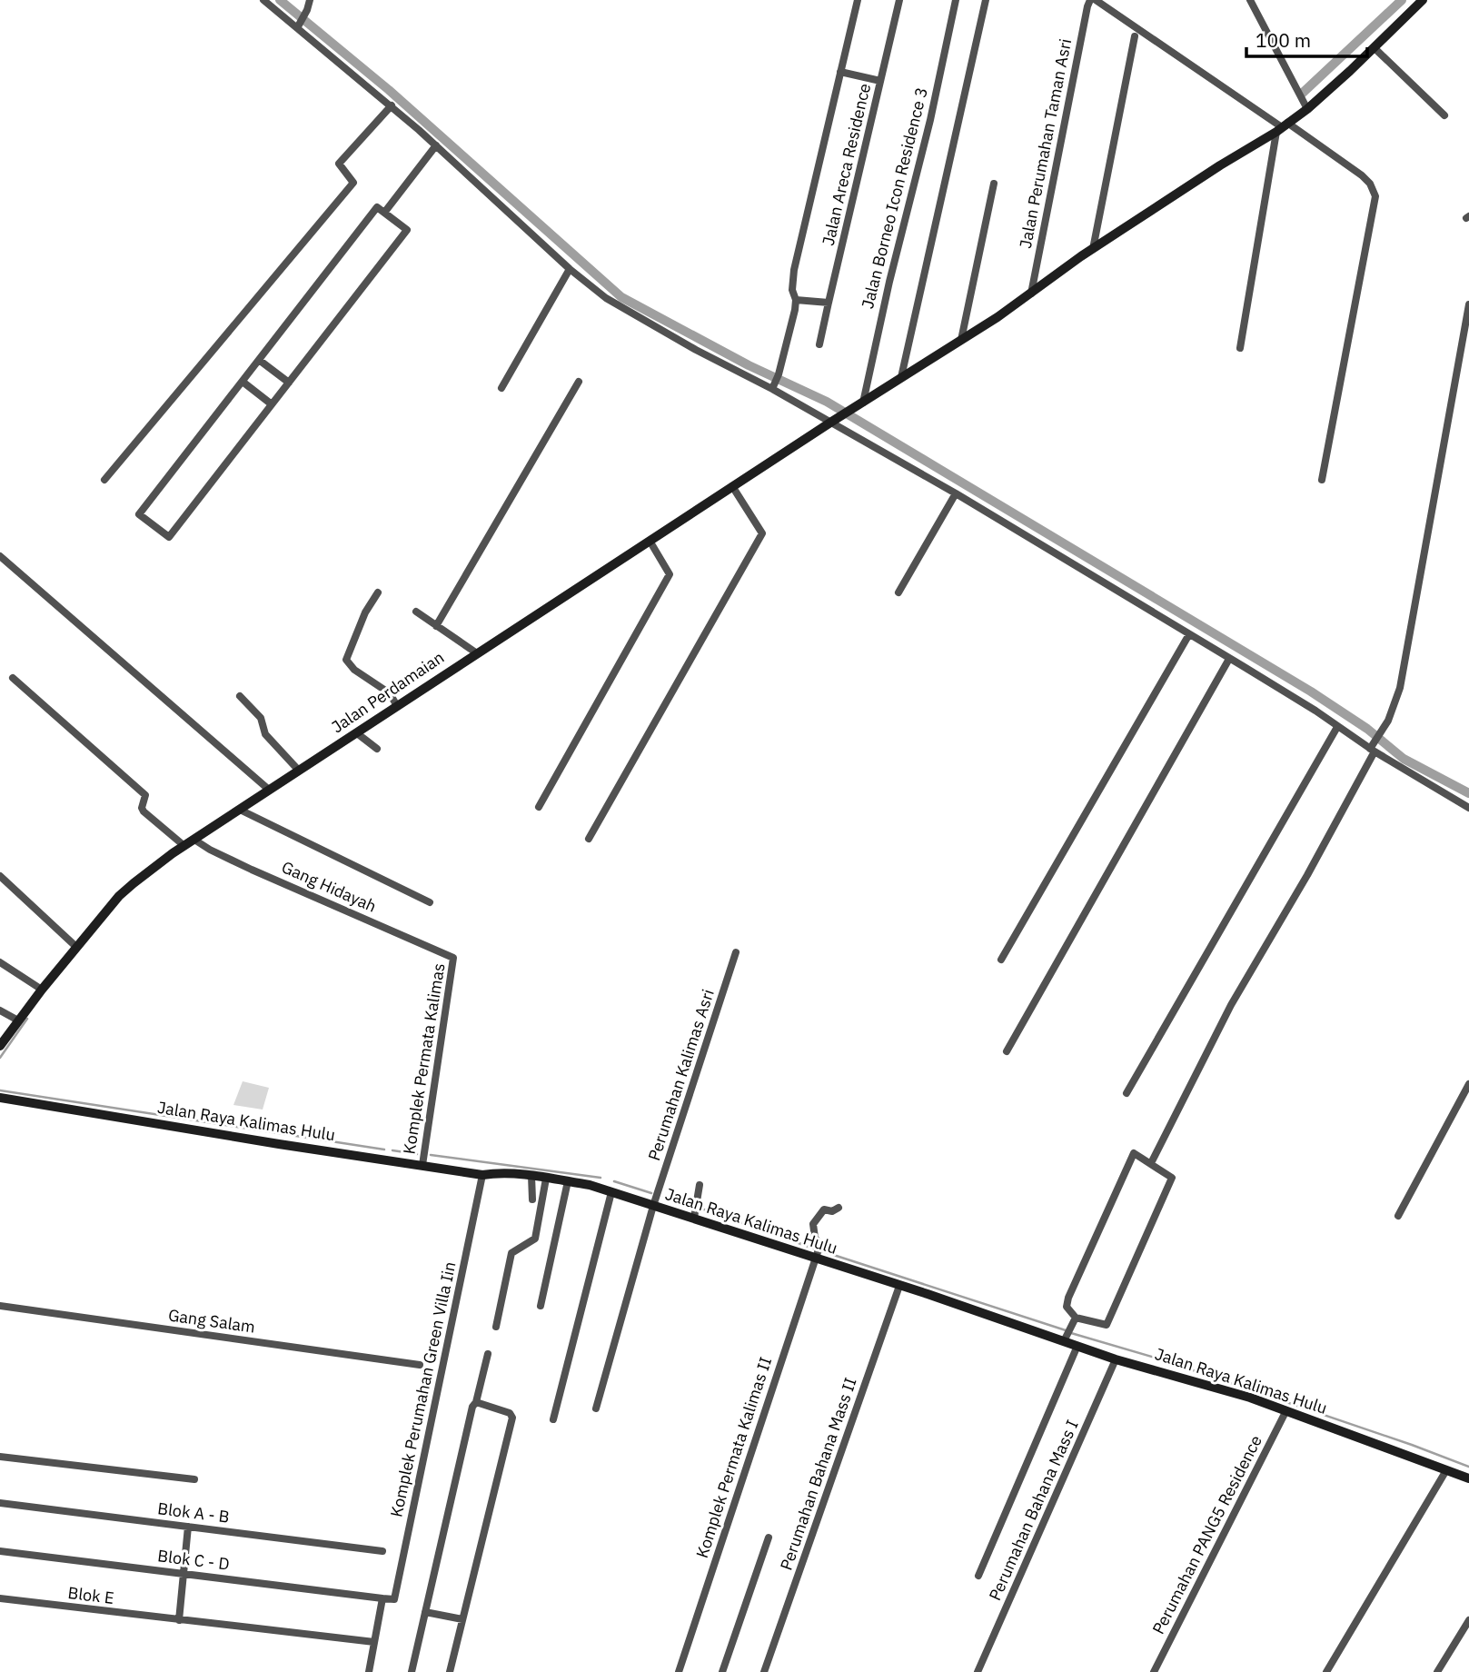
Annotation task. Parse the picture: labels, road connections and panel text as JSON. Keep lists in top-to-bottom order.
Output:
{
  "streets": {
    "street": [
      "Jalan Perumahan Taman Asri",
      "Jalan Areca Residence",
      "Jalan Borneo Icon Residence 3",
      "Jalan Perdamaian",
      "Gang Hidayah",
      "Komplek Permata Kalimas",
      "Perumahan Kalimas Asri",
      "Jalan Raya Kalimas Hulu",
      "Gang Salam",
      "Komplek Perumahan Green Villa Iin",
      "Komplek Permata Kalimas II",
      "Perumahan Bahana Mass II",
      "Perumahan Bahana Mass I",
      "Blok A - B",
      "Perumahan PANG5 Residence",
      "Blok C - D",
      "Blok E"
    ]
  },
  "crossings": [
    ["Jalan Perumahan Taman Asri", "Jalan Perdamaian"],
    ["Jalan Borneo Icon Residence 3", "Jalan Perdamaian"],
    ["Jalan Perdamaian", "Gang Hidayah"],
    ["Gang Hidayah", "Komplek Permata Kalimas"],
    ["Komplek Permata Kalimas", "Jalan Raya Kalimas Hulu"],
    ["Perumahan Kalimas Asri", "Jalan Raya Kalimas Hulu"],
    ["Jalan Raya Kalimas Hulu", "Komplek Perumahan Green Villa Iin"],
    ["Jalan Raya Kalimas Hulu", "Komplek Permata Kalimas II"],
    ["Jalan Raya Kalimas Hulu", "Perumahan Bahana Mass II"],
    ["Jalan Raya Kalimas Hulu", "Perumahan Bahana Mass I"],
    ["Jalan Raya Kalimas Hulu", "Perumahan PANG5 Residence"],
    ["Komplek Perumahan Green Villa Iin", "Blok C - D"]
  ],
  "scale_bar": "100 m"
}
